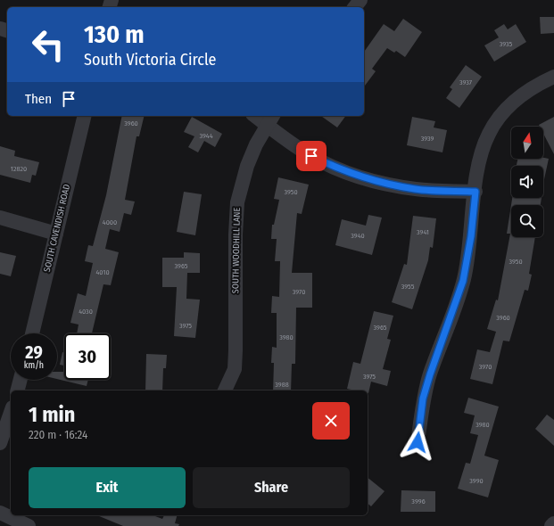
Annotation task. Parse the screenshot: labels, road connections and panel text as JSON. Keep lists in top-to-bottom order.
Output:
{
  "streets": {
    "street": ["SOUTH CAVENDISH ROAD", "SOUTH WOODHILL LANE"]
  },
  "house_numbers": [
    "3935",
    "3937",
    "3960",
    "3944",
    "3939",
    "12820",
    "3950",
    "4000",
    "3941",
    "3940",
    "3950",
    "3965",
    "4010",
    "3955",
    "3970",
    "4030",
    "3960",
    "3975",
    "3965",
    "3980",
    "3970",
    "3975",
    "3988",
    "3980",
    "3990",
    "3996"
  ],
  "north": "top",
  "page": {
    "turn": ["130 m", "South Victoria Circle"],
    "then": "Then",
    "speed": "29 km/h",
    "limit": "30",
    "heading": ["1 min", "220 m · 16:24"],
    "buttons": ["Exit", "Share"]
  }
}
